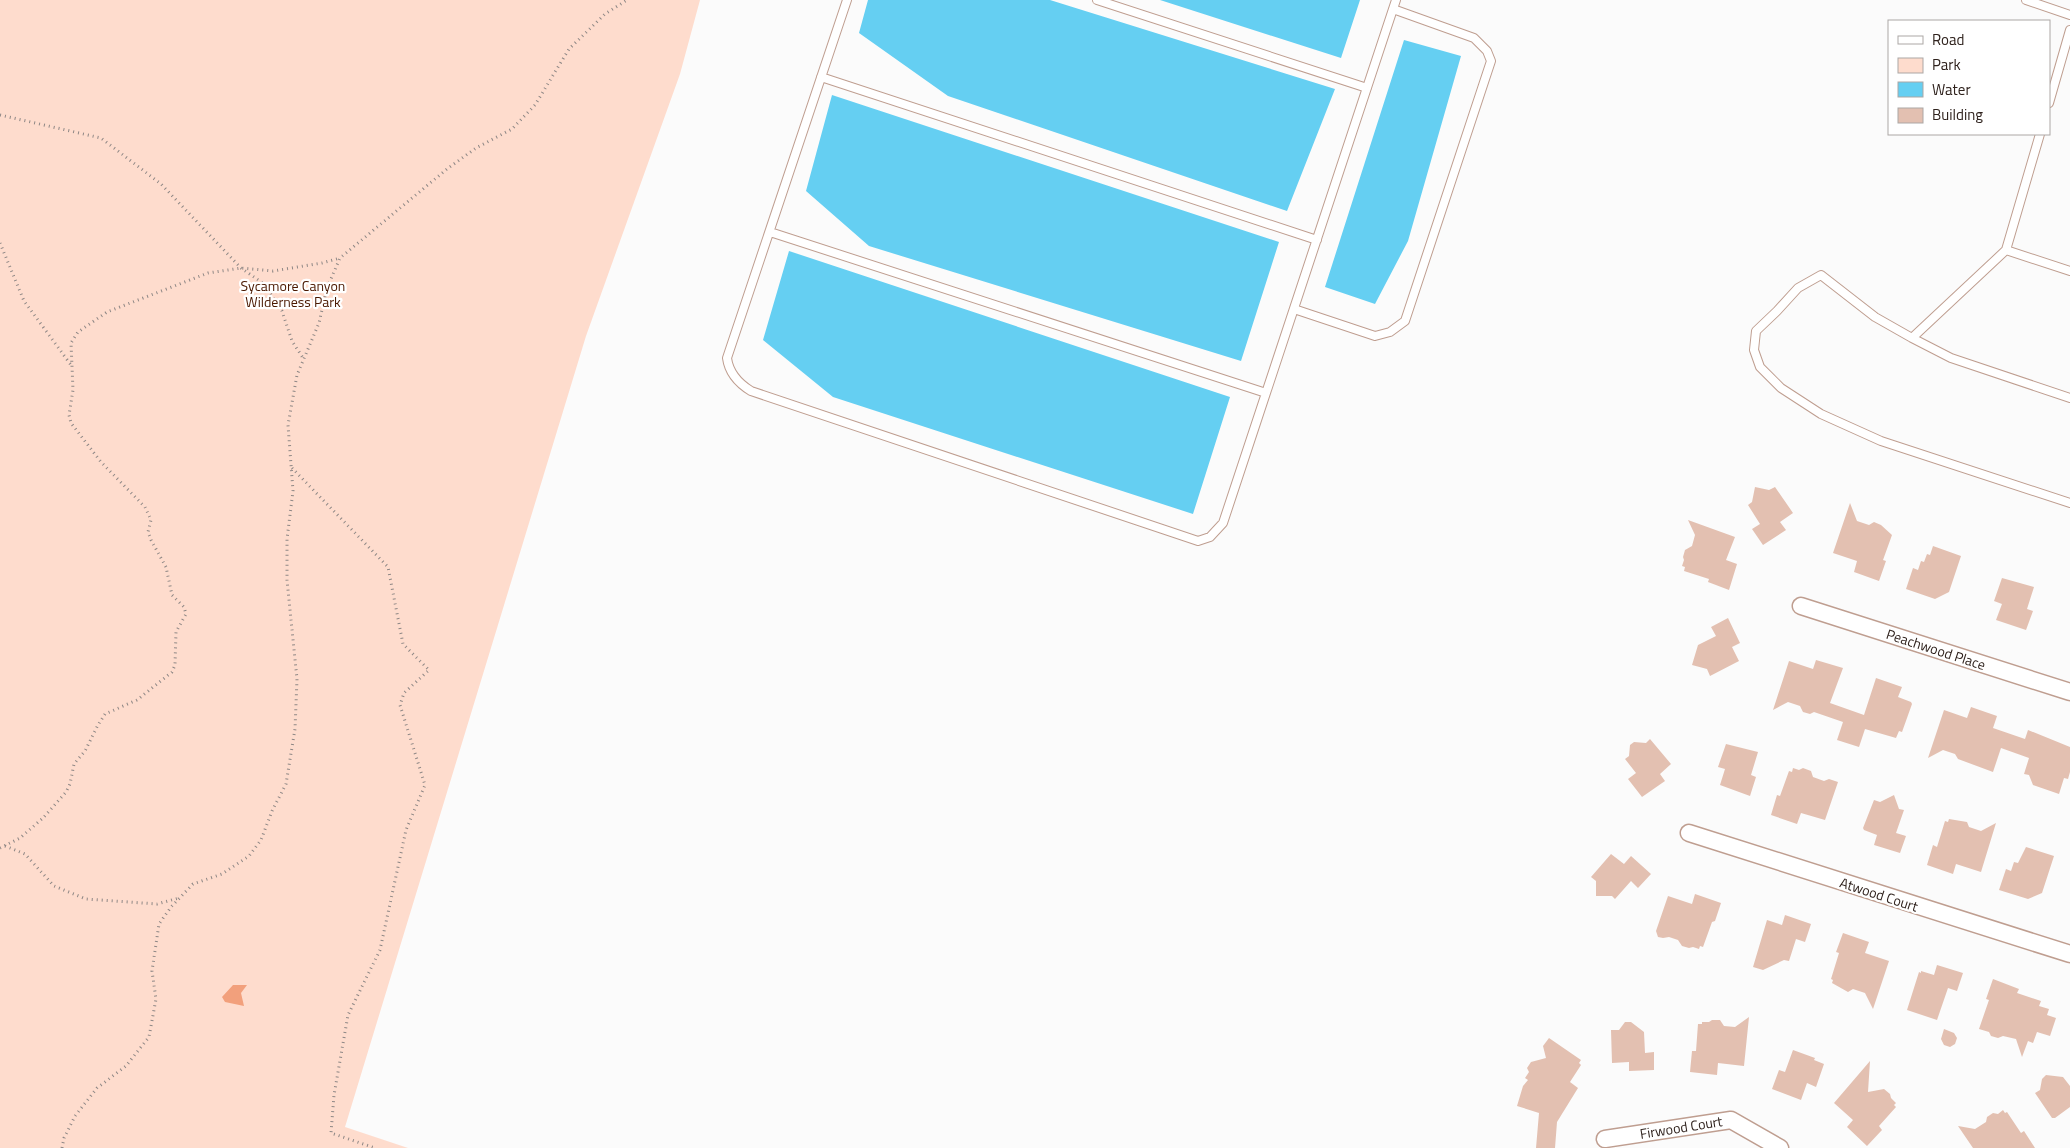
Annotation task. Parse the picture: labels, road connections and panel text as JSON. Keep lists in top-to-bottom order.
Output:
{
  "streets": {
    "street": ["Peachwood Place", "Atwood Court", "Firwood Court"]
  },
  "parks": ["Sycamore Canyon Wilderness Park"],
  "legend": [
    "Road",
    "Park",
    "Water",
    "Building"
  ]
}
